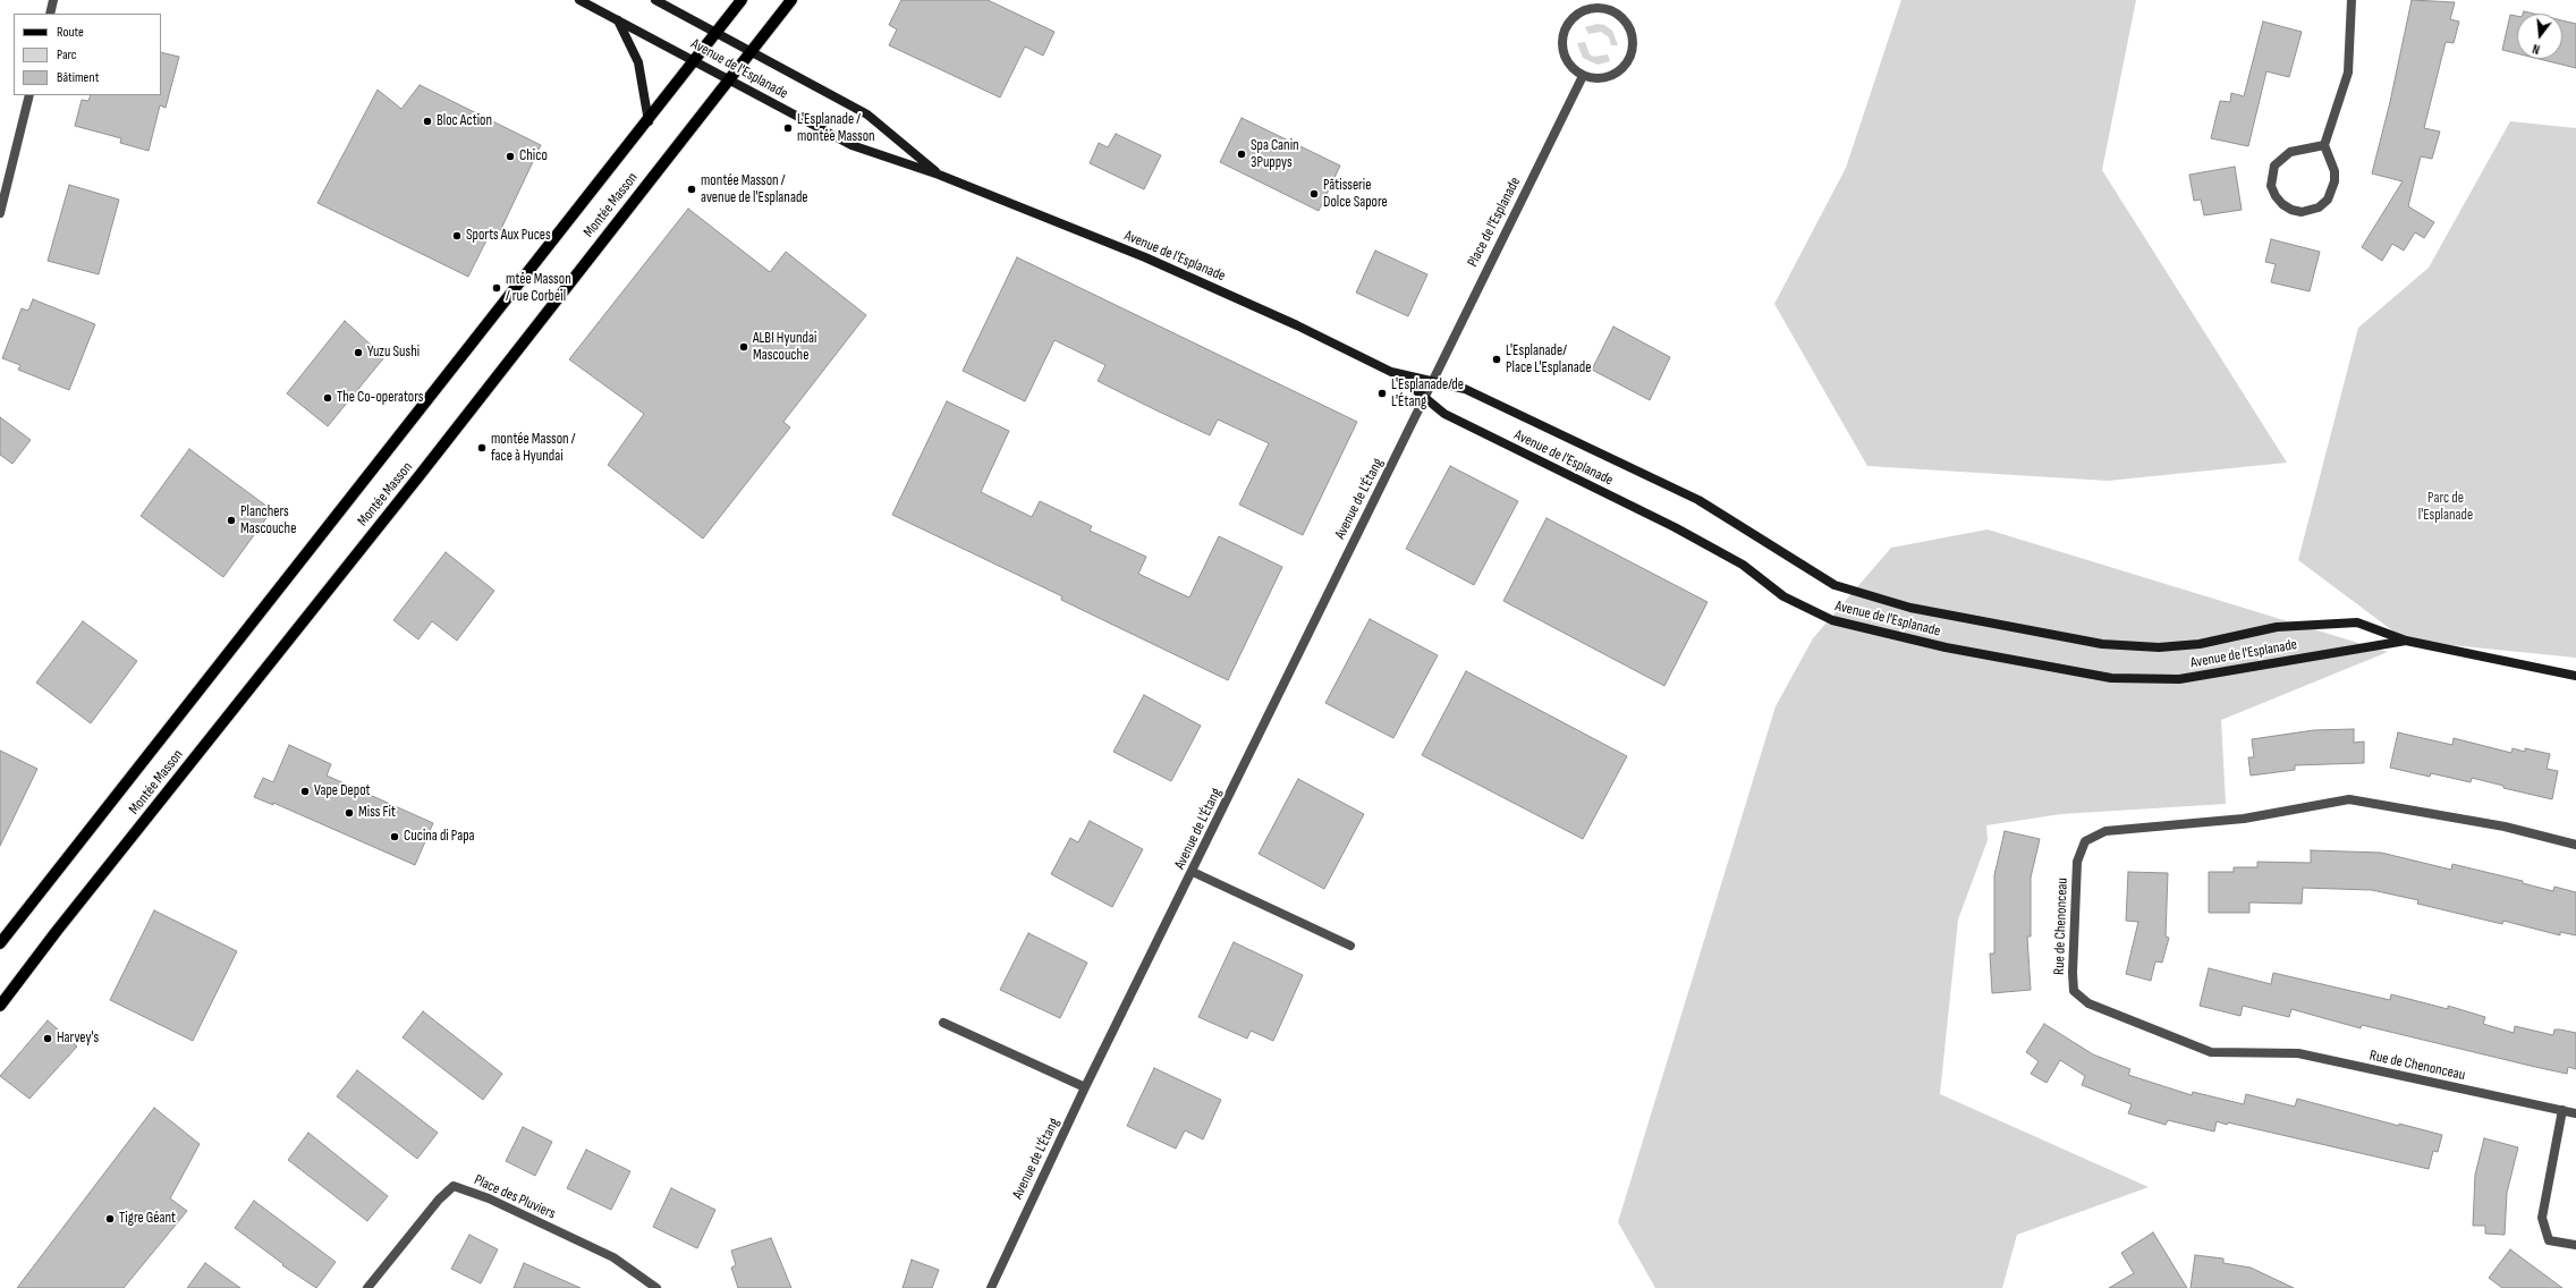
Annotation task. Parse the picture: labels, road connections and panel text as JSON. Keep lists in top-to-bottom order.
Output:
{
  "streets": {
    "main road": ["Montée Masson"],
    "street": [
      "Avenue de l'Esplanade",
      "Place de l'Esplanade",
      "Avenue de L'Étang",
      "Rue de Chenonceau",
      "Place des Pluviers"
    ]
  },
  "crossings": [
    ["Avenue de l'Esplanade", "Montée Masson"],
    ["Avenue de l'Esplanade", "Place de l'Esplanade"],
    ["Avenue de l'Esplanade", "Avenue de L'Étang"],
    ["Place de l'Esplanade", "Avenue de L'Étang"]
  ],
  "parks": ["Parc de l'Esplanade"],
  "places": [
    "Bloc Action",
    "L'Esplanade / montée Masson",
    "Spa Canin 3Puppys",
    "Chico",
    "montée Masson / avenue de l'Esplanade",
    "Pâtisserie Dolce Sapore",
    "Sports Aux Puces",
    "mtée Masson / rue Corbeil",
    "ALBI Hyundai Mascouche",
    "Yuzu Sushi",
    "L'Esplanade/ Place L'Esplanade",
    "L'Esplanade/de L'Étang",
    "The Co-operators",
    "montée Masson / face à Hyundai",
    "Planchers Mascouche",
    "Vape Depot",
    "Miss Fit",
    "Cucina di Papa",
    "Harvey's",
    "Tigre Géant"
  ],
  "legend": ["Route", "Parc", "Bâtiment"],
  "north": "bottom"
}
